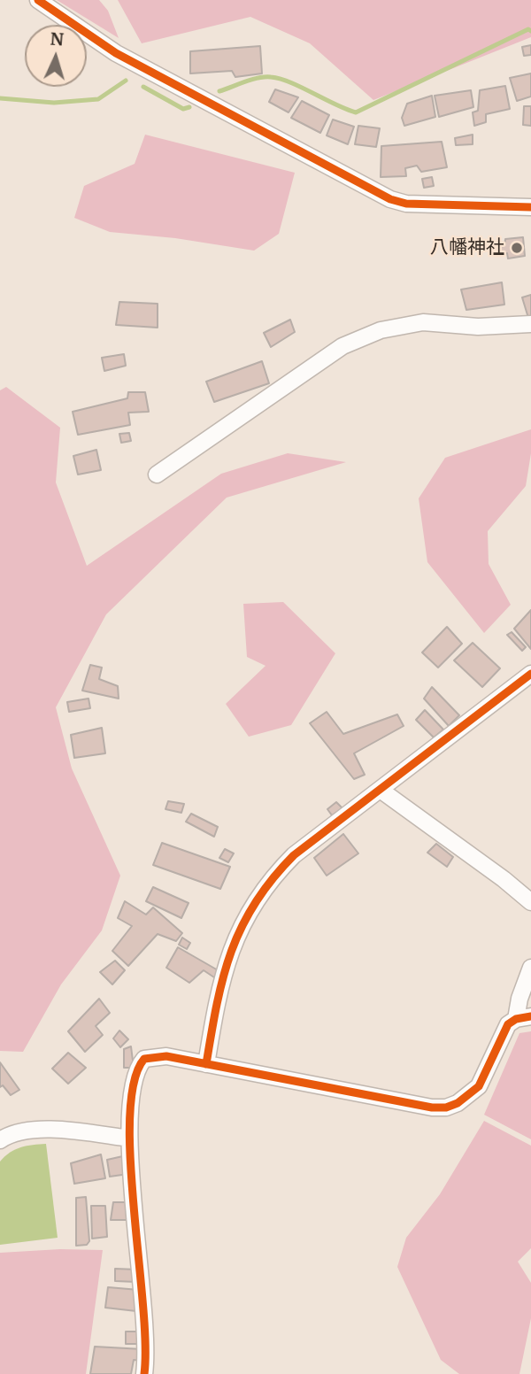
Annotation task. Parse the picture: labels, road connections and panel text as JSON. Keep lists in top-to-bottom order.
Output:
{
  "places": ["八幡神社"],
  "north": "top"
}
